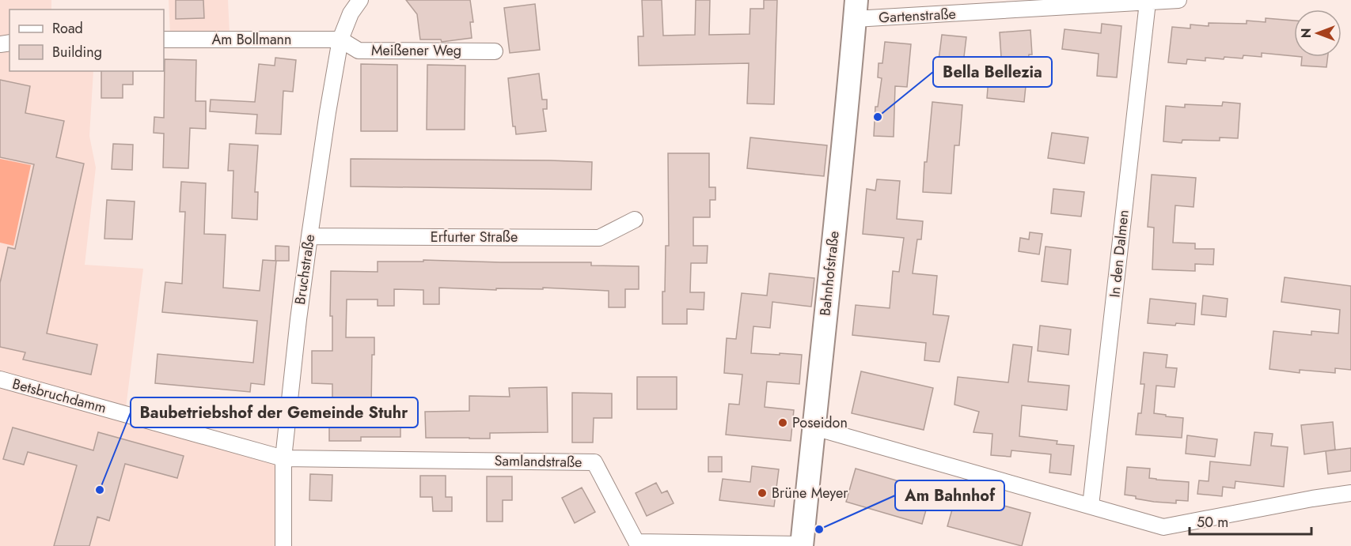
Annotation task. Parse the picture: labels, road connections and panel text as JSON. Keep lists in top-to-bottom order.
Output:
{
  "streets": {
    "street": [
      "Gartenstraße",
      "Am Bollmann",
      "Meißener Weg",
      "Erfurter Straße",
      "In den Dalmen",
      "Bruchstraße",
      "Bahnhofstraße",
      "Betsbruchdamm",
      "Samlandstraße"
    ]
  },
  "crossings": [
    ["Gartenstraße", "In den Dalmen"],
    ["Gartenstraße", "Bahnhofstraße"],
    ["Am Bollmann", "Meißener Weg"],
    ["Am Bollmann", "Bruchstraße"],
    ["Meißener Weg", "Bruchstraße"],
    ["Erfurter Straße", "Bruchstraße"],
    ["Bruchstraße", "Betsbruchdamm"],
    ["Bruchstraße", "Samlandstraße"],
    ["Bahnhofstraße", "Samlandstraße"],
    ["Betsbruchdamm", "Samlandstraße"]
  ],
  "places": [
    "Bella Bellezia",
    "Poseidon",
    "Baubetriebshof der Gemeinde Stuhr",
    "Brüne Meyer",
    "Am Bahnhof"
  ],
  "legend": ["Road", "Building"],
  "scale_bar": "50 m",
  "north": "left"
}
